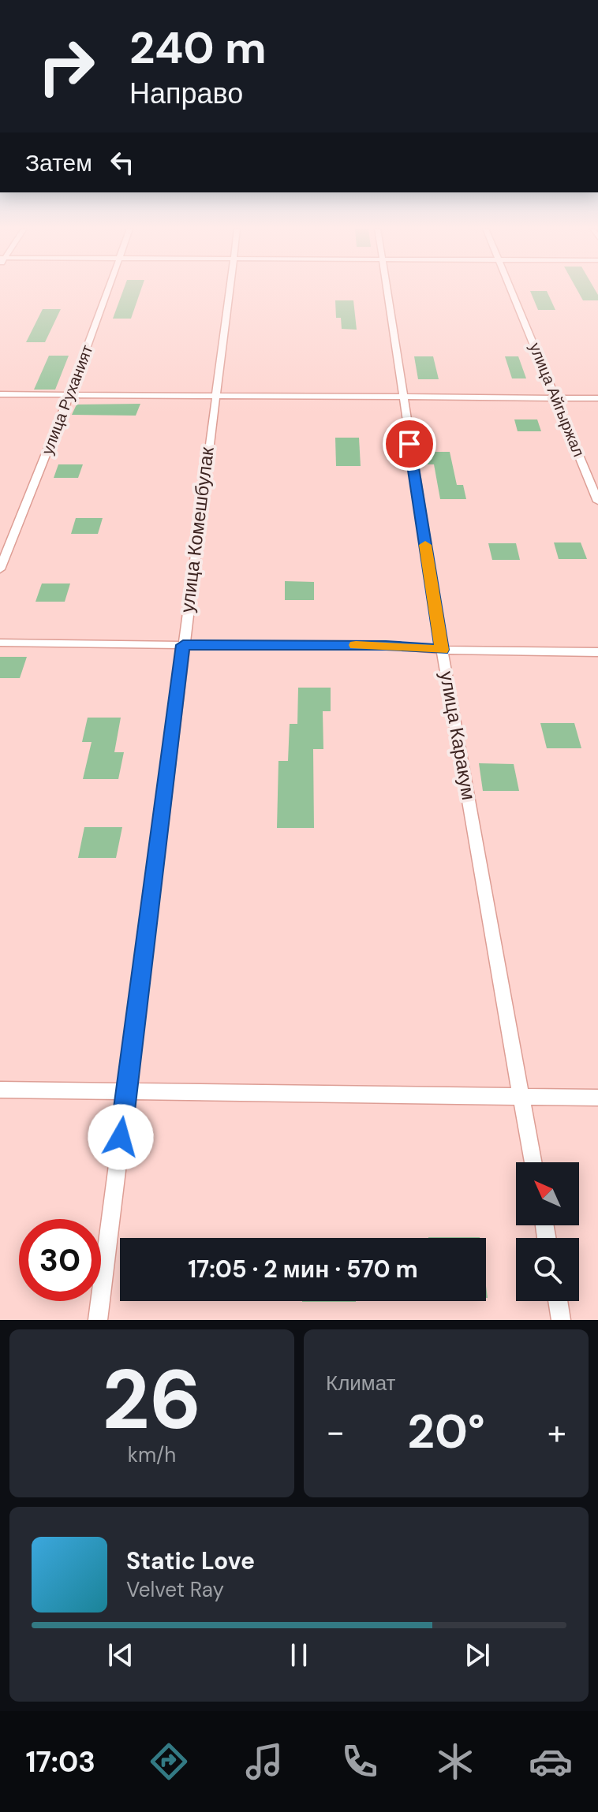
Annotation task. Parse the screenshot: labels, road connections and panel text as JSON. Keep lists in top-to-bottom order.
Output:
{
  "streets": {
    "street": [
      "улица Руханият",
      "улица Айгыржал",
      "улица Комешбулак",
      "улица Каракум"
    ]
  },
  "north": "top left",
  "page": {
    "turn": ["240 m", "Направо"],
    "then": "Затем",
    "limit": "30",
    "trip": "17:05 · 2 мин · 570 m",
    "tile": [
      ["26", "km/h"],
      "Климат"
    ],
    "heat": ["−", "20°", "+"],
    "song": ["Static Love", "Velvet Ray"],
    "tabs": "17:03"
  }
}
